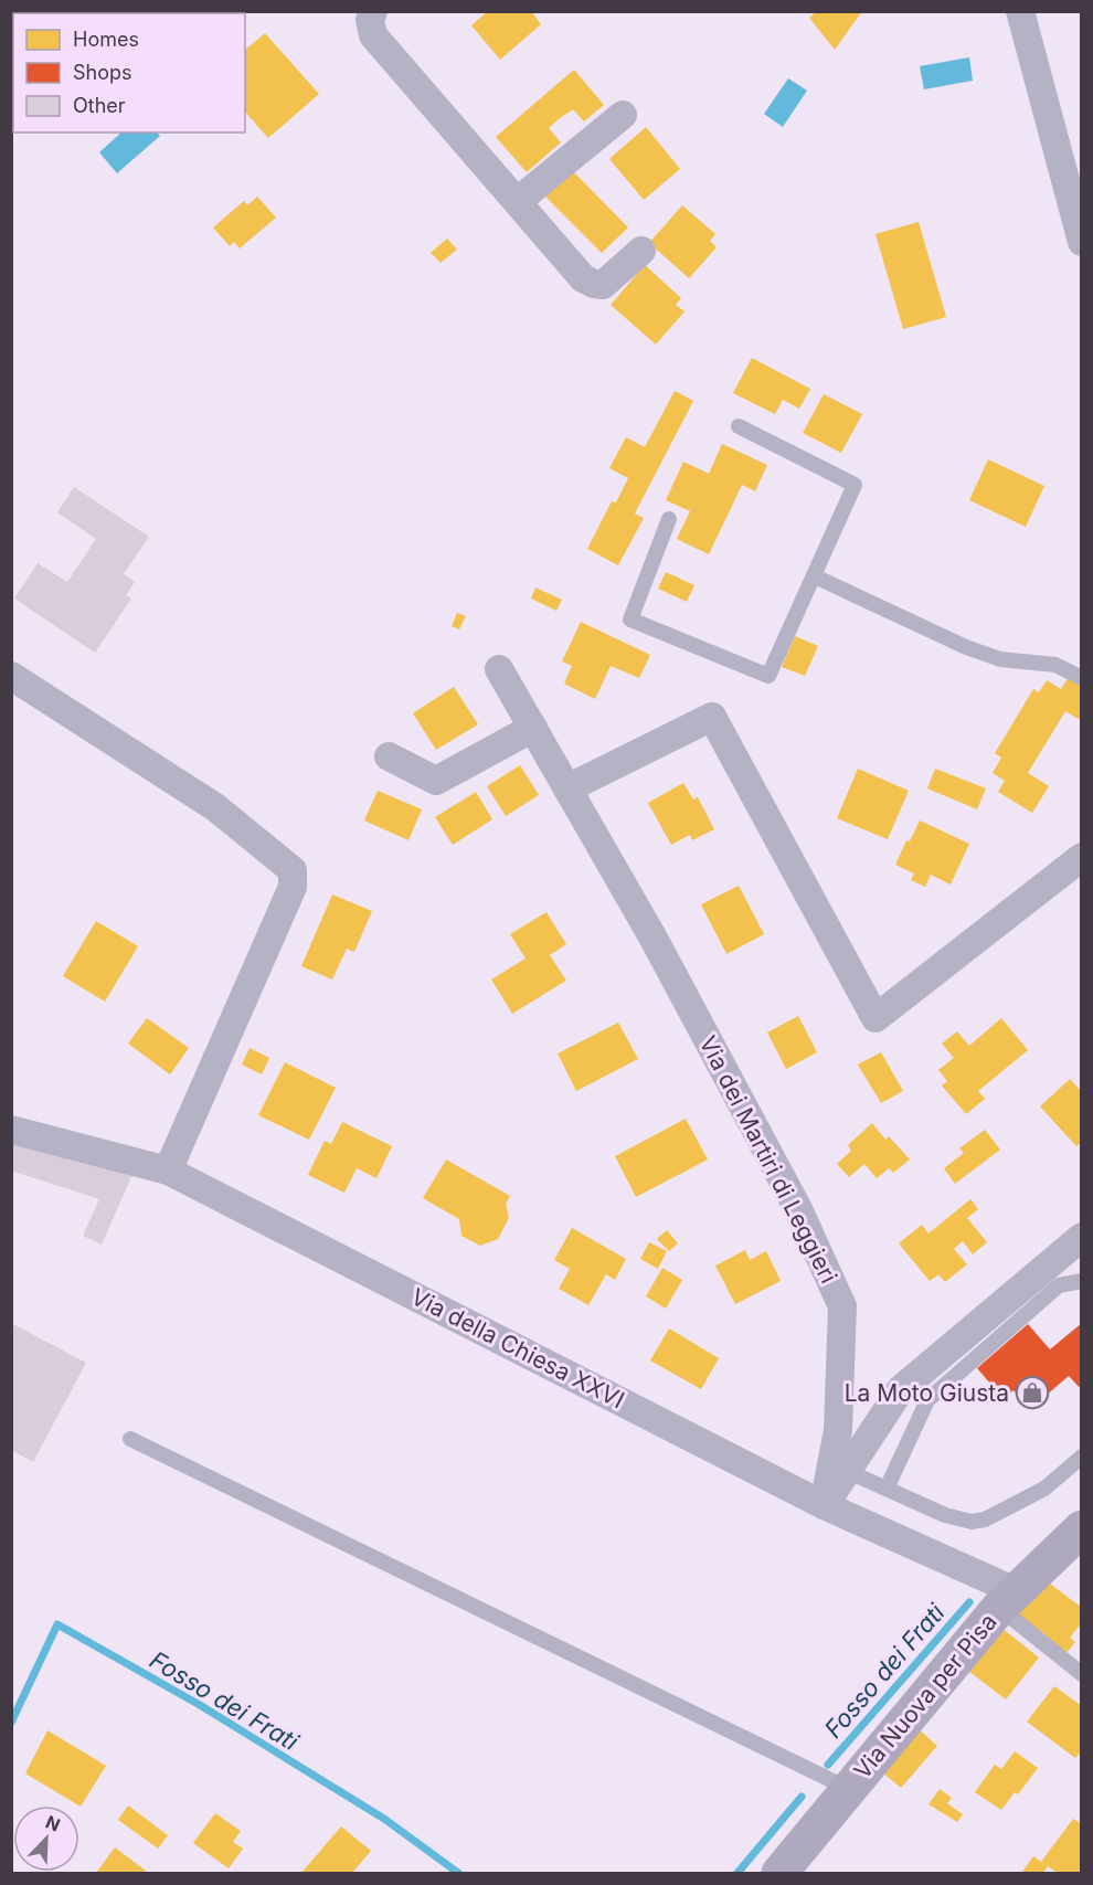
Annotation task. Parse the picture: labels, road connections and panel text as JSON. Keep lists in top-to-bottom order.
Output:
{
  "streets": {
    "main road": ["Via Nuova per Pisa"],
    "street": ["Via dei Martiri di Leggieri", "Via della Chiesa XXVI"]
  },
  "crossings": [
    ["Via dei Martiri di Leggieri", "Via della Chiesa XXVI"],
    ["Via della Chiesa XXVI", "Via Nuova per Pisa"]
  ],
  "water": ["Fosso dei Frati"],
  "places": {
    "shop": ["La Moto Giusta"]
  },
  "legend": ["Homes", "Shops", "Other"],
  "north": "top right"
}
